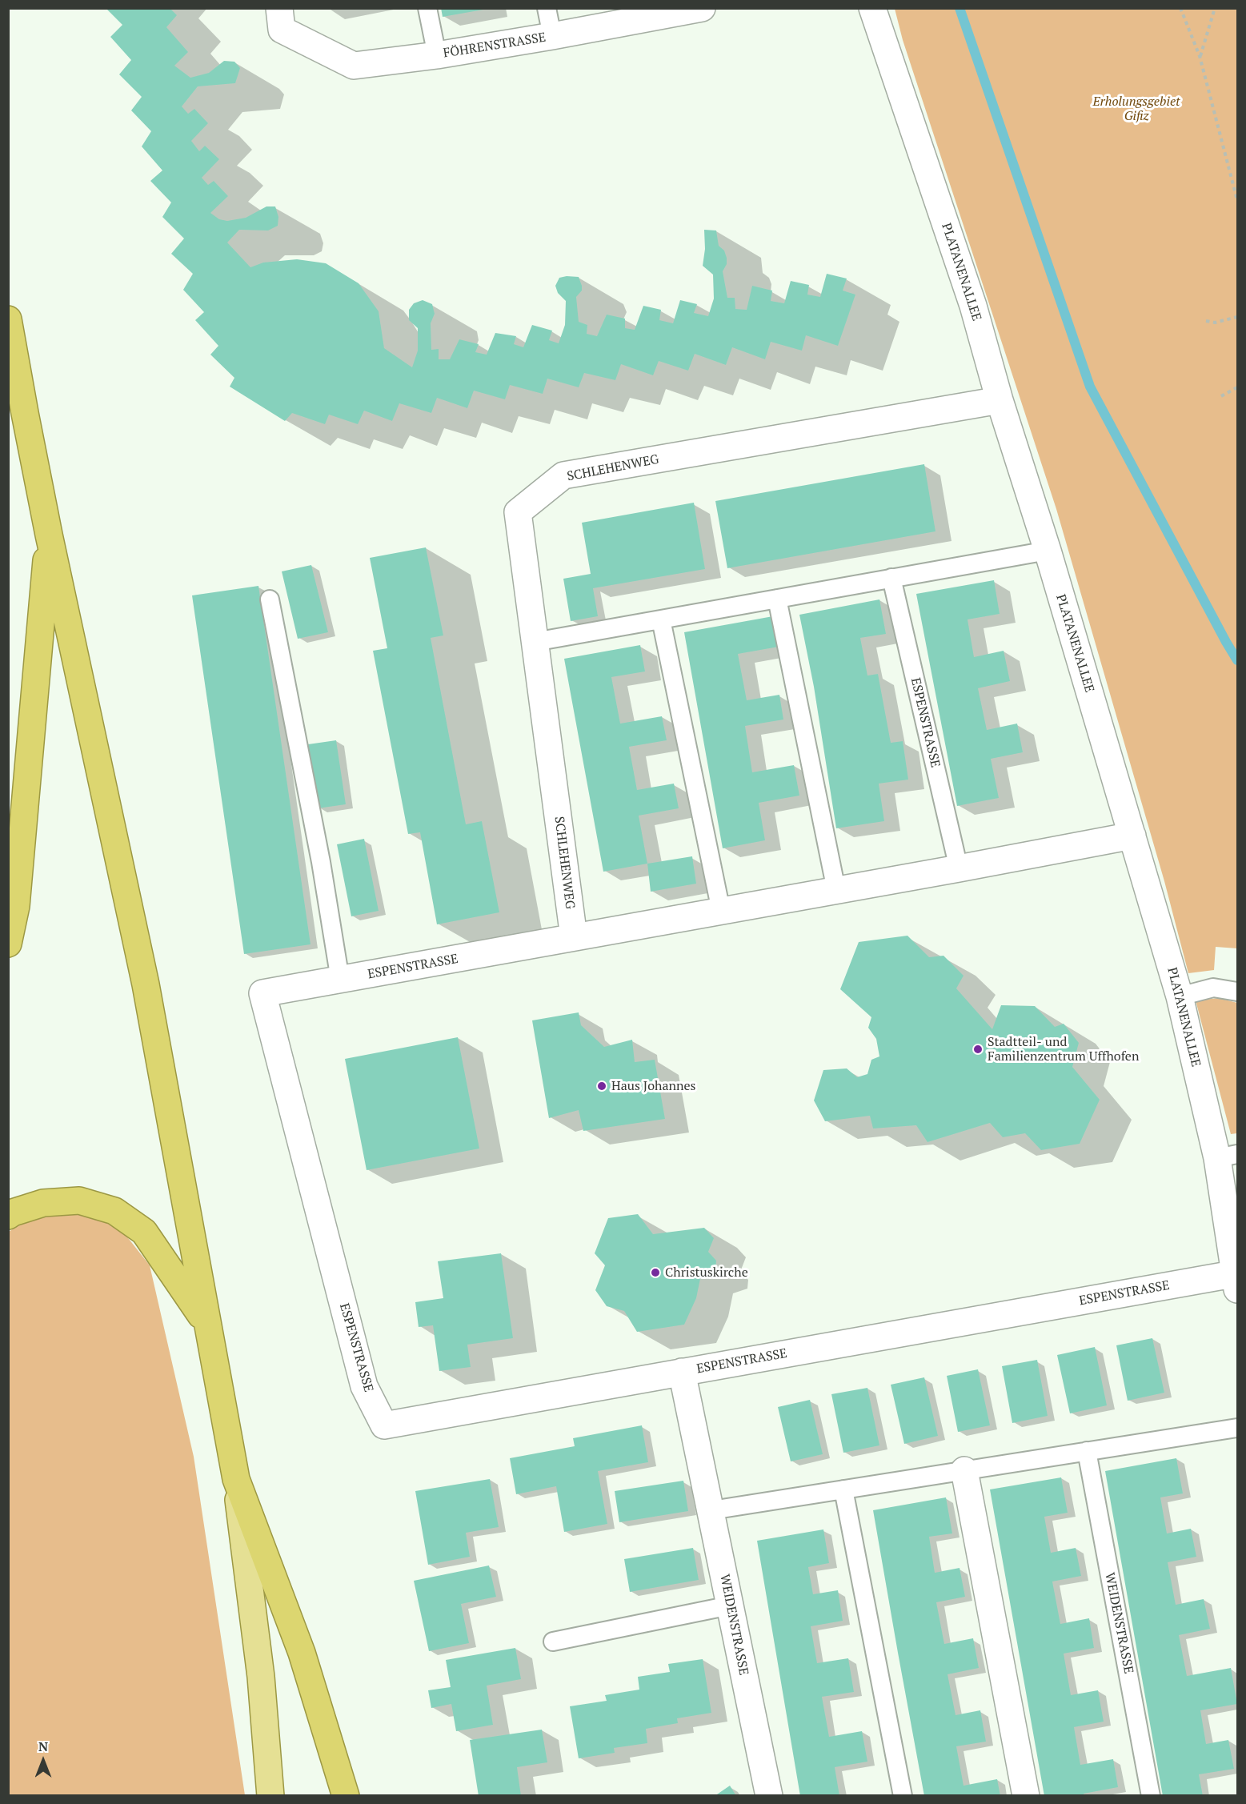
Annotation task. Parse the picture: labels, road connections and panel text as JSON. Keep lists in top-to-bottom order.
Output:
{
  "streets": {
    "street": [
      "FÖHRENSTRASSE",
      "PLATANENALLEE",
      "SCHLEHENWEG",
      "ESPENSTRASSE",
      "WEIDENSTRASSE"
    ]
  },
  "crossings": [
    ["PLATANENALLEE", "SCHLEHENWEG"],
    ["PLATANENALLEE", "ESPENSTRASSE"],
    ["SCHLEHENWEG", "ESPENSTRASSE"],
    ["ESPENSTRASSE", "WEIDENSTRASSE"]
  ],
  "parks": ["Erholungsgebiet Gifiz"],
  "places": ["Stadtteil- und Familienzentrum Uffhofen", "Haus Johannes", "Christuskirche"],
  "north": "top"
}
